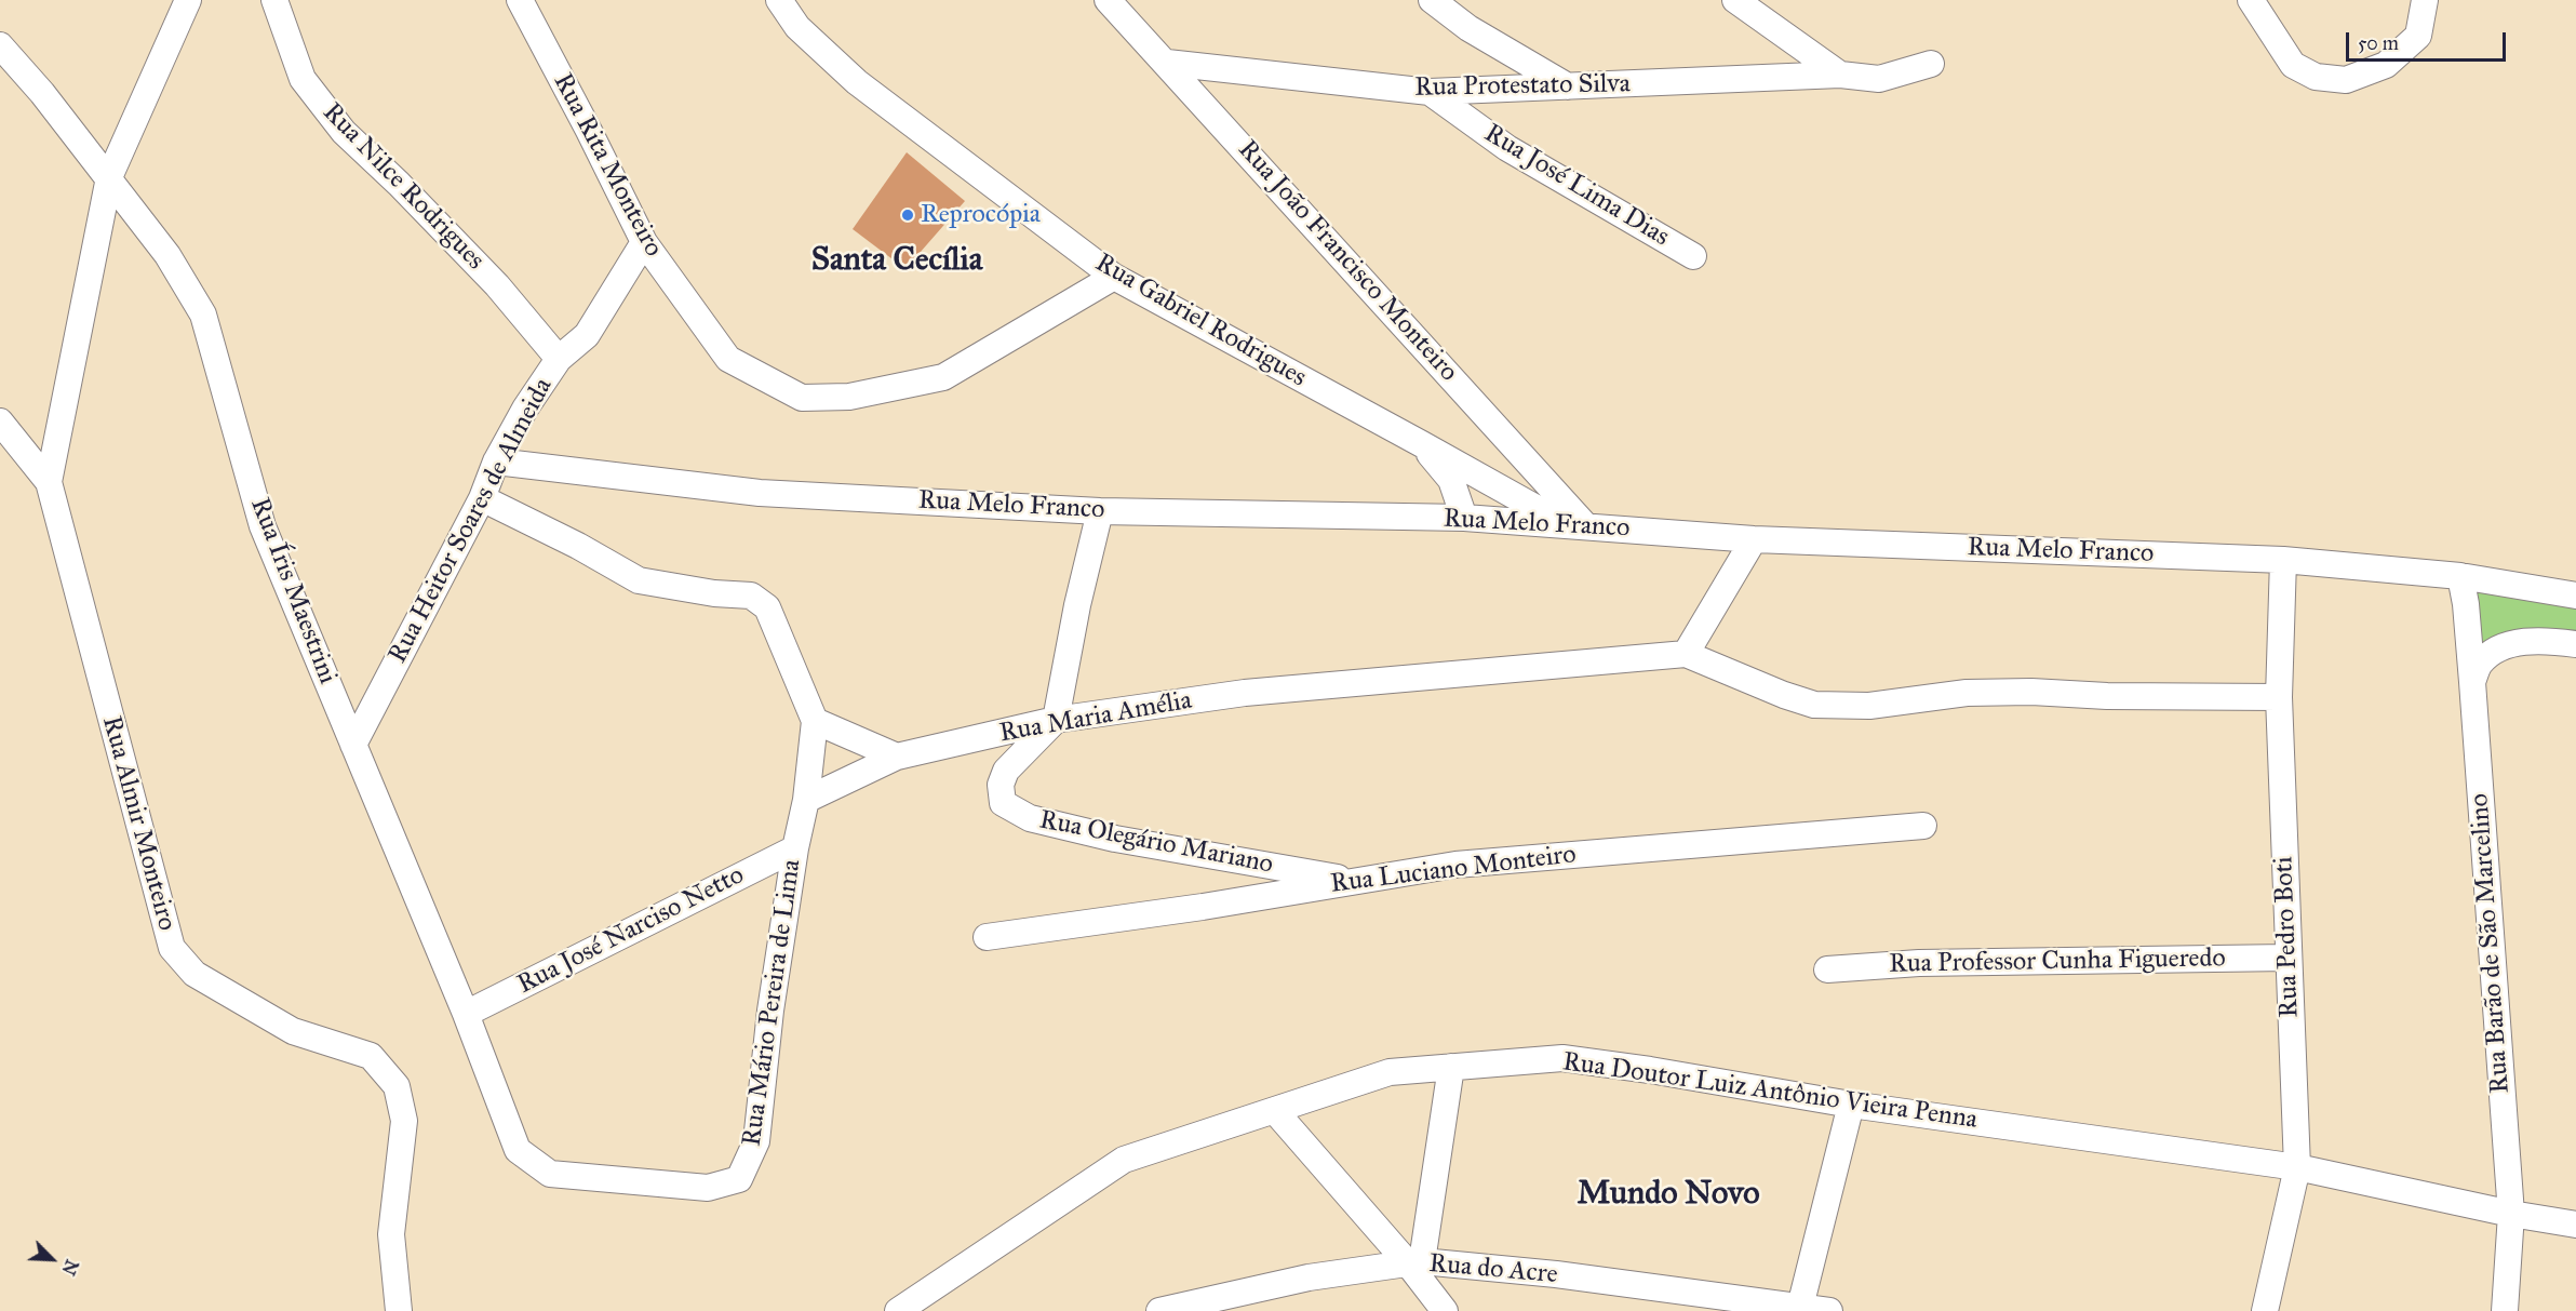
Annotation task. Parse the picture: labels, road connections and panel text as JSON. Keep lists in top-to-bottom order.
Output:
{
  "streets": {
    "street": [
      "Rua Protestato Silva",
      "Rua Rita Monteiro",
      "Rua José Lima Dias",
      "Rua Nilce Rodrigues",
      "Rua João Francisco Monteiro",
      "Rua Gabriel Rodrigues",
      "Rua Melo Franco",
      "Rua Heitor Soares de Almeida",
      "Rua Íris Maestrini",
      "Rua Maria Amélia",
      "Rua Almir Monteiro",
      "Rua Olegário Mariano",
      "Rua Luciano Monteiro",
      "Rua José Narciso Netto",
      "Rua Pedro Boti",
      "Rua Barão de São Marcelino",
      "Rua Professor Cunha Figueredo",
      "Rua Mário Pereira de Lima",
      "Rua Doutor Luiz Antônio Vieira Penna",
      "Rua do Acre"
    ]
  },
  "crossings": [
    ["Rua Protestato Silva", "Rua José Lima Dias"],
    ["Rua Protestato Silva", "Rua João Francisco Monteiro"],
    ["Rua Rita Monteiro", "Rua Gabriel Rodrigues"],
    ["Rua Rita Monteiro", "Rua Heitor Soares de Almeida"],
    ["Rua Nilce Rodrigues", "Rua Heitor Soares de Almeida"],
    ["Rua João Francisco Monteiro", "Rua Gabriel Rodrigues"],
    ["Rua João Francisco Monteiro", "Rua Melo Franco"],
    ["Rua Gabriel Rodrigues", "Rua Melo Franco"],
    ["Rua Melo Franco", "Rua Heitor Soares de Almeida"],
    ["Rua Melo Franco", "Rua Pedro Boti"],
    ["Rua Melo Franco", "Rua Barão de São Marcelino"],
    ["Rua Heitor Soares de Almeida", "Rua Íris Maestrini"],
    ["Rua Íris Maestrini", "Rua José Narciso Netto"],
    ["Rua Íris Maestrini", "Rua Mário Pereira de Lima"],
    ["Rua Maria Amélia", "Rua Olegário Mariano"],
    ["Rua Olegário Mariano", "Rua Luciano Monteiro"],
    ["Rua José Narciso Netto", "Rua Mário Pereira de Lima"],
    ["Rua Pedro Boti", "Rua Professor Cunha Figueredo"],
    ["Rua Pedro Boti", "Rua Doutor Luiz Antônio Vieira Penna"],
    ["Rua Barão de São Marcelino", "Rua Doutor Luiz Antônio Vieira Penna"]
  ],
  "districts": ["Santa Cecília", "Mundo Novo"],
  "places": ["Reprocópia"],
  "scale_bar": "50 m",
  "north": "bottom right"
}
